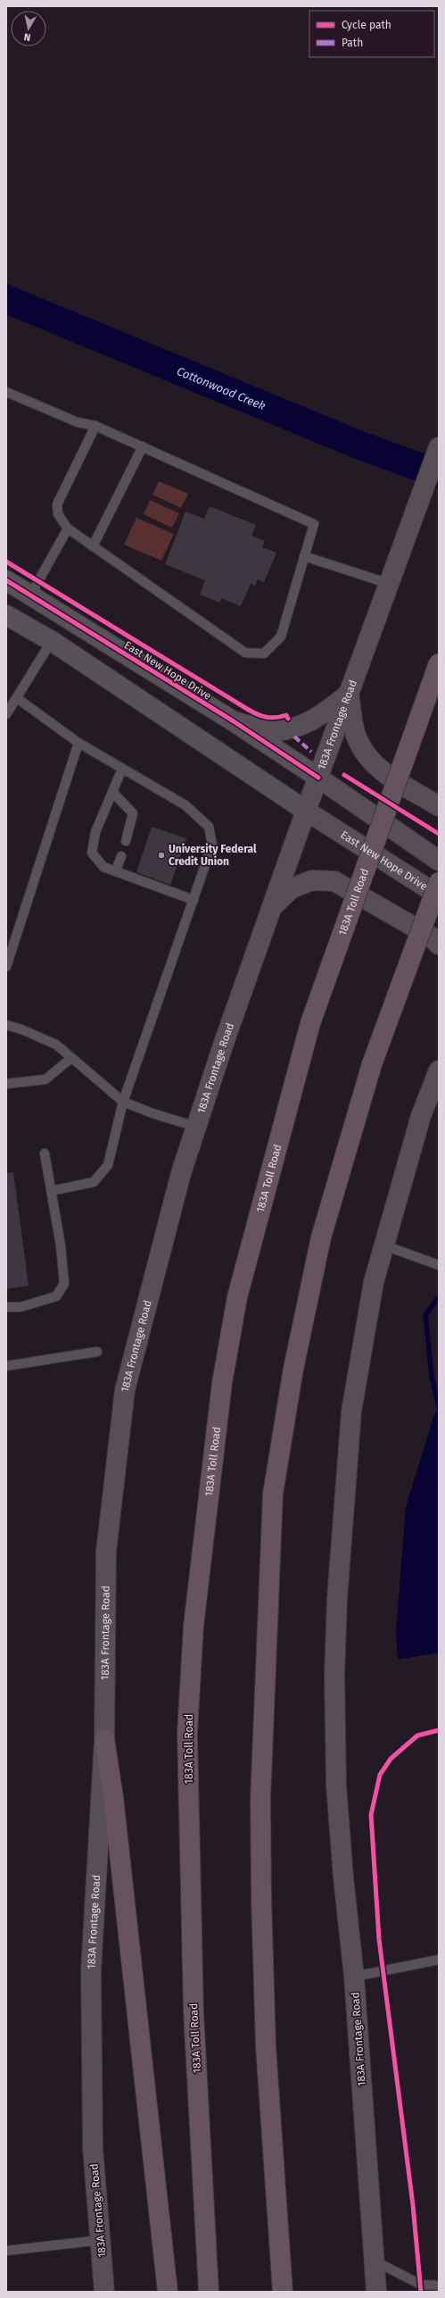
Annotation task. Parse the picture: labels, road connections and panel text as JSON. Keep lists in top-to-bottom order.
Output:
{
  "streets": {
    "highway": ["183A Toll Road"],
    "main road": ["East New Hope Drive", "183A Frontage Road"]
  },
  "crossings": [
    ["East New Hope Drive", "183A Frontage Road"]
  ],
  "water": ["Cottonwood Creek"],
  "places": ["University Federal Credit Union"],
  "legend": ["Cycle path", "Path"],
  "north": "bottom"
}
